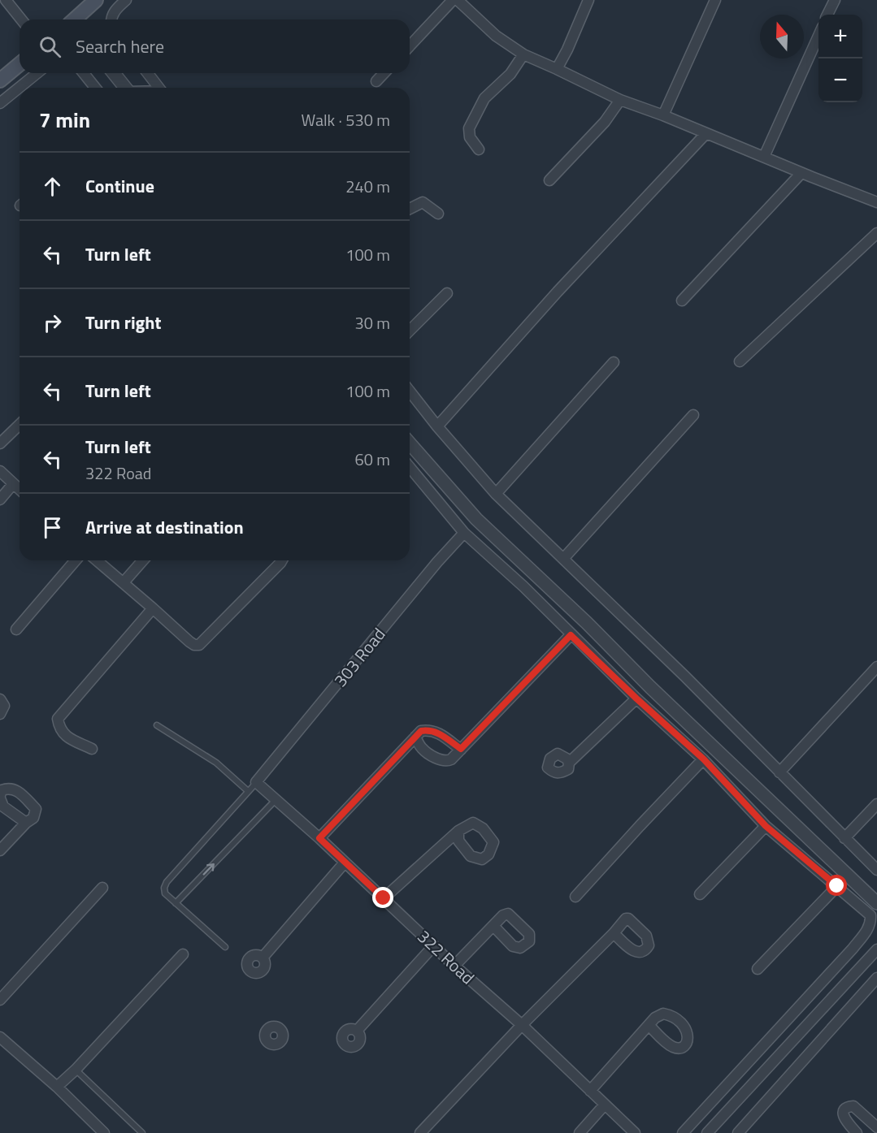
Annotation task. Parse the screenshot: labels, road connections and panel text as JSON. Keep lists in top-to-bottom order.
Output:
{
  "streets": {
    "street": ["303 Road", "322 Road"]
  },
  "crossings": [
    ["303 Road", "322 Road"]
  ],
  "north": "top",
  "page": {
    "map_buttons": ["+", "−"],
    "search": "Search here",
    "heading": ["7 min", "Walk · 530 m"],
    "list": [
      ["Continue", "240 m"],
      ["Turn left", "100 m"],
      ["Turn right", "30 m"],
      ["Turn left", "100 m"],
      ["Turn left", "322 Road", "60 m"],
      "Arrive at destination"
    ]
  }
}
